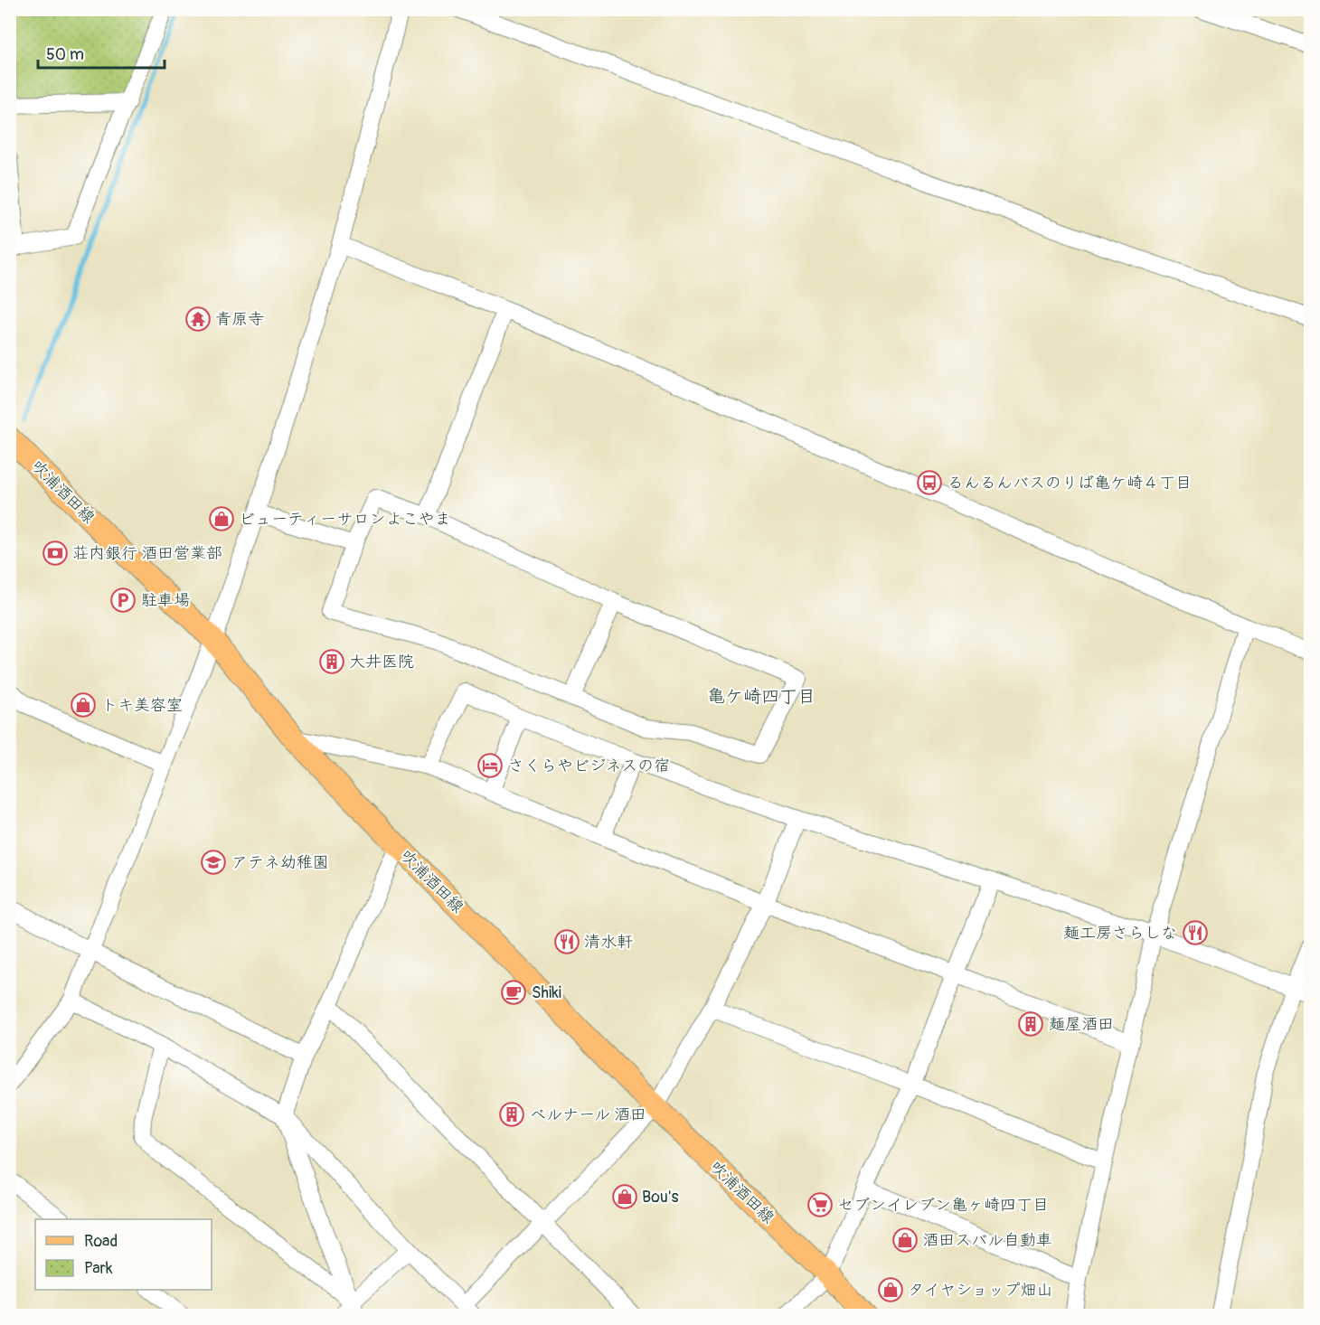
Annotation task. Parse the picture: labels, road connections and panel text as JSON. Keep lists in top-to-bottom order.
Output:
{
  "streets": {
    "main road": ["吹浦酒田線"]
  },
  "districts": ["亀ケ崎四丁目"],
  "places": {
    "temple": ["青原寺"],
    "bus stop": ["るんるんバスのりば亀ケ崎４丁目"],
    "shop": [
      "ビューティーサロンよこやま",
      "トキ美容室",
      "Bou's",
      "酒田スバル自動車",
      "タイヤショップ畑山"
    ],
    "bank": ["荘内銀行 酒田営業部"],
    "parking": ["駐車場"],
    "building": ["大井医院", "麺屋酒田", "ベルナール 酒田"],
    "hotel": ["さくらやビジネスの宿"],
    "school or university": ["アテネ幼稚園"],
    "restaurant": ["麺工房さらしな", "清水軒"],
    "cafe": ["Shiki"],
    "supermarket": ["セブンイレブン亀ヶ崎四丁目"]
  },
  "legend": ["Road", "Park"],
  "scale_bar": "50 m"
}
